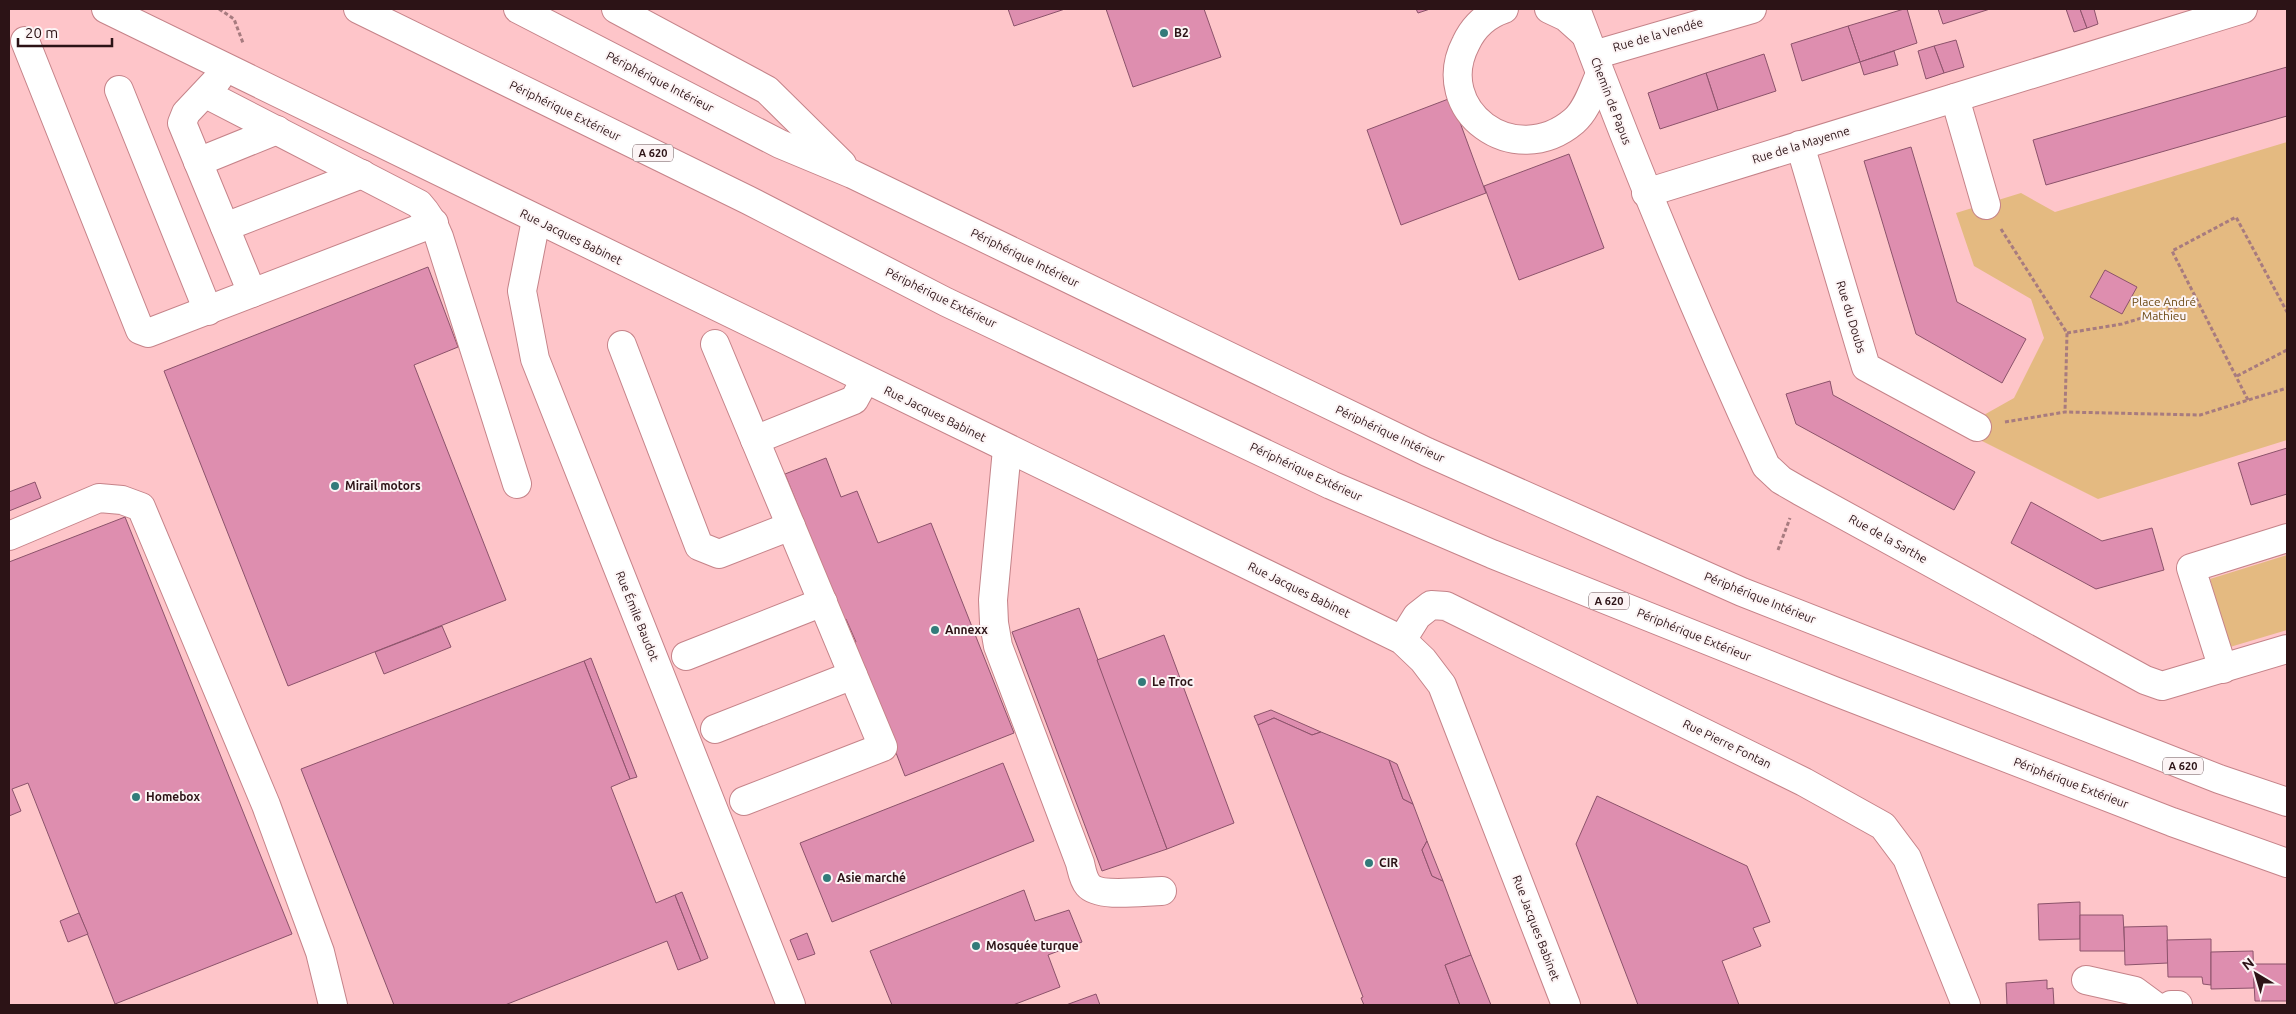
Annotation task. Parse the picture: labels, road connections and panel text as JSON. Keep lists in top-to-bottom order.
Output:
{
  "streets": {
    "main road": [
      "Rue de la Vendée",
      "Périphérique Intérieur",
      "Chemin de Papus",
      "Périphérique Extérieur",
      "Rue de la Mayenne",
      "A 620",
      "Rue Jacques Babinet",
      "Rue du Doubs",
      "Rue de la Sarthe",
      "Rue Émile Baudot",
      "Rue Pierre Fontan"
    ]
  },
  "crossings": [
    ["Rue de la Vendée", "Chemin de Papus"],
    ["Chemin de Papus", "Rue de la Mayenne"],
    ["Chemin de Papus", "Rue de la Sarthe"],
    ["Rue de la Mayenne", "Rue du Doubs"],
    ["Rue de la Mayenne", "Rue de la Sarthe"],
    ["Rue Jacques Babinet", "Rue Émile Baudot"],
    ["Rue Jacques Babinet", "Rue Pierre Fontan"]
  ],
  "parks": ["Place André Mathieu"],
  "places": [
    "B2",
    "Mirail motors",
    "Annexx",
    "Le Troc",
    "Homebox",
    "CIR",
    "Asie marché",
    "Mosquée turque"
  ],
  "scale_bar": "20 m",
  "north": "top left"
}
